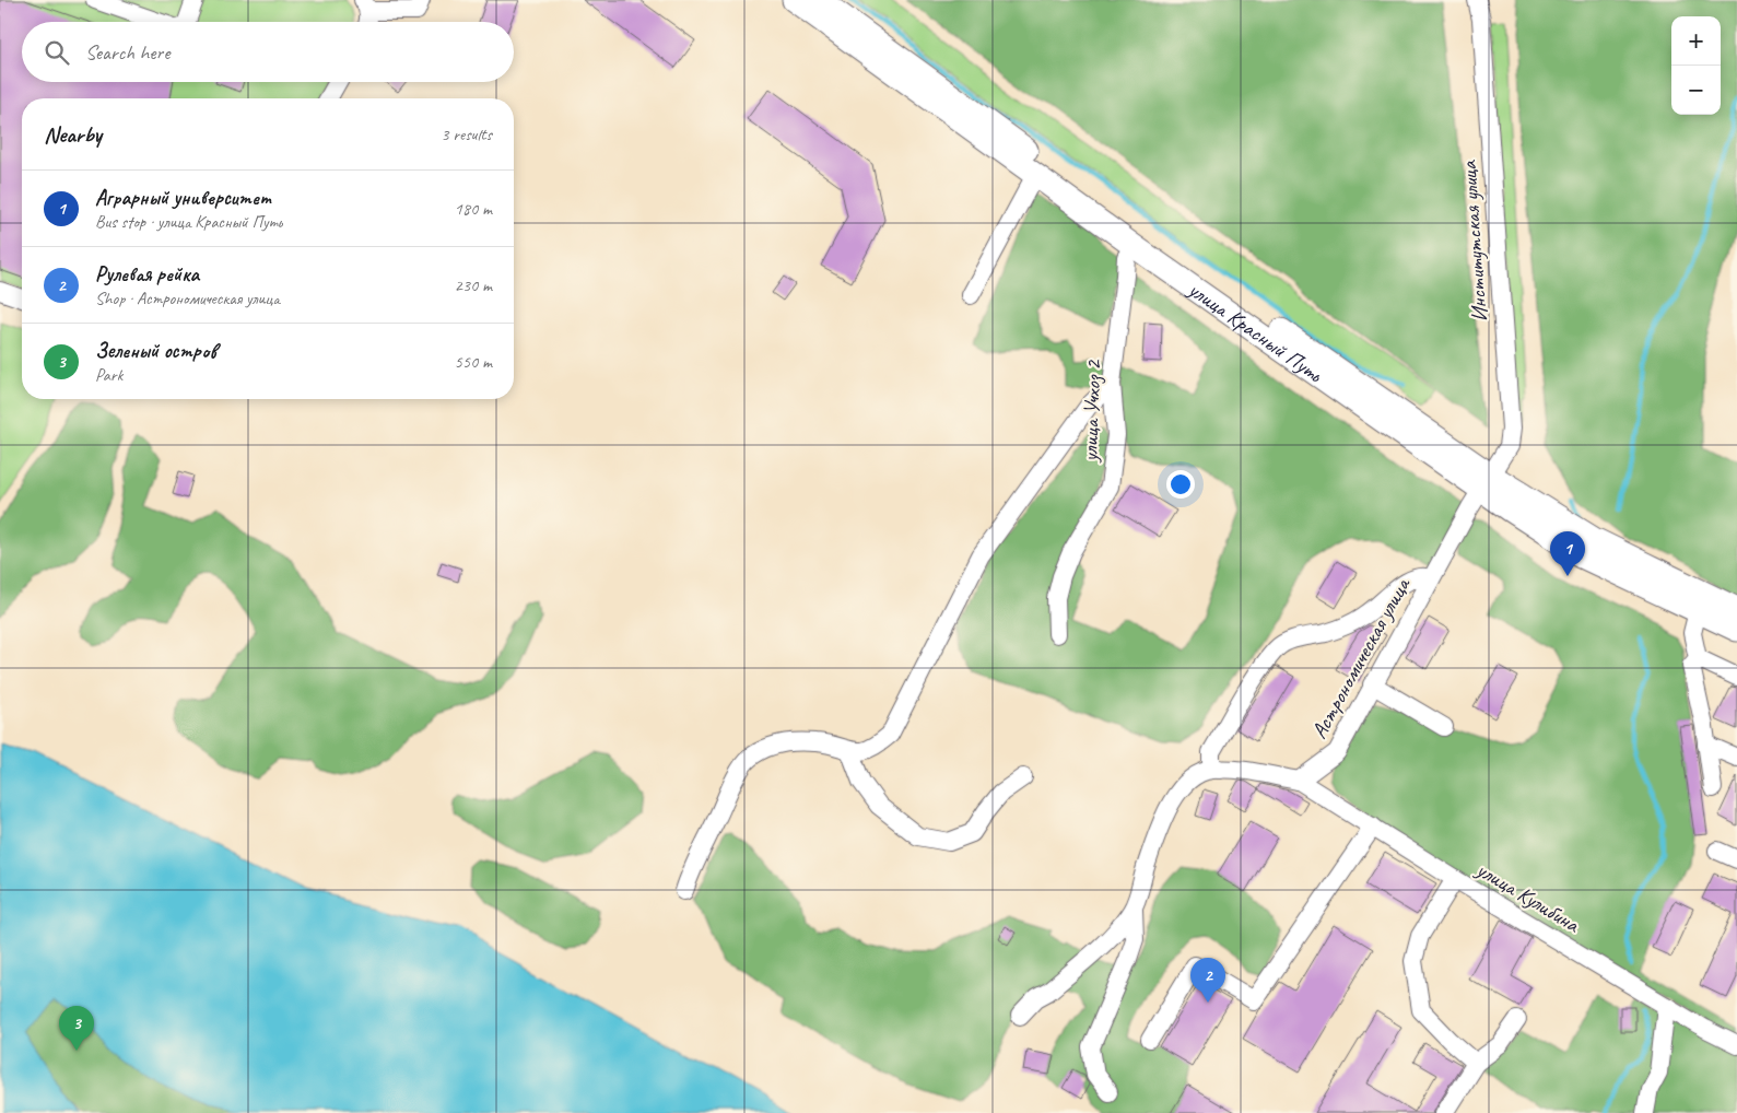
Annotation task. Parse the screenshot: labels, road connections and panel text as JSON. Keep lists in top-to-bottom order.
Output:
{
  "streets": {
    "main road": ["улица Красный Путь"],
    "street": [
      "Институтская улица",
      "улица Учхоз 2",
      "Астрономическая улица",
      "улица Кулибина"
    ]
  },
  "crossings": [
    ["Институтская улица", "улица Красный Путь"],
    ["Институтская улица", "Астрономическая улица"],
    ["улица Красный Путь", "улица Учхоз 2"],
    ["улица Красный Путь", "Астрономическая улица"],
    ["Астрономическая улица", "улица Кулибина"]
  ],
  "page": {
    "map_buttons": ["+", "−"],
    "search": "Search here",
    "heading": ["Nearby", "3 results"],
    "list": [
      {
        "mark": "1",
        "name": "Аграрный университет",
        "note": "Bus stop · улица Красный Путь",
        "value": "180 m"
      },
      {
        "mark": "2",
        "name": "Рулевая рейка",
        "note": "Shop · Астрономическая улица",
        "value": "230 m"
      },
      {
        "mark": "3",
        "name": "Зеленый остров",
        "note": "Park",
        "value": "550 m"
      }
    ],
    "pins": ["1", "2", "3"]
  }
}
